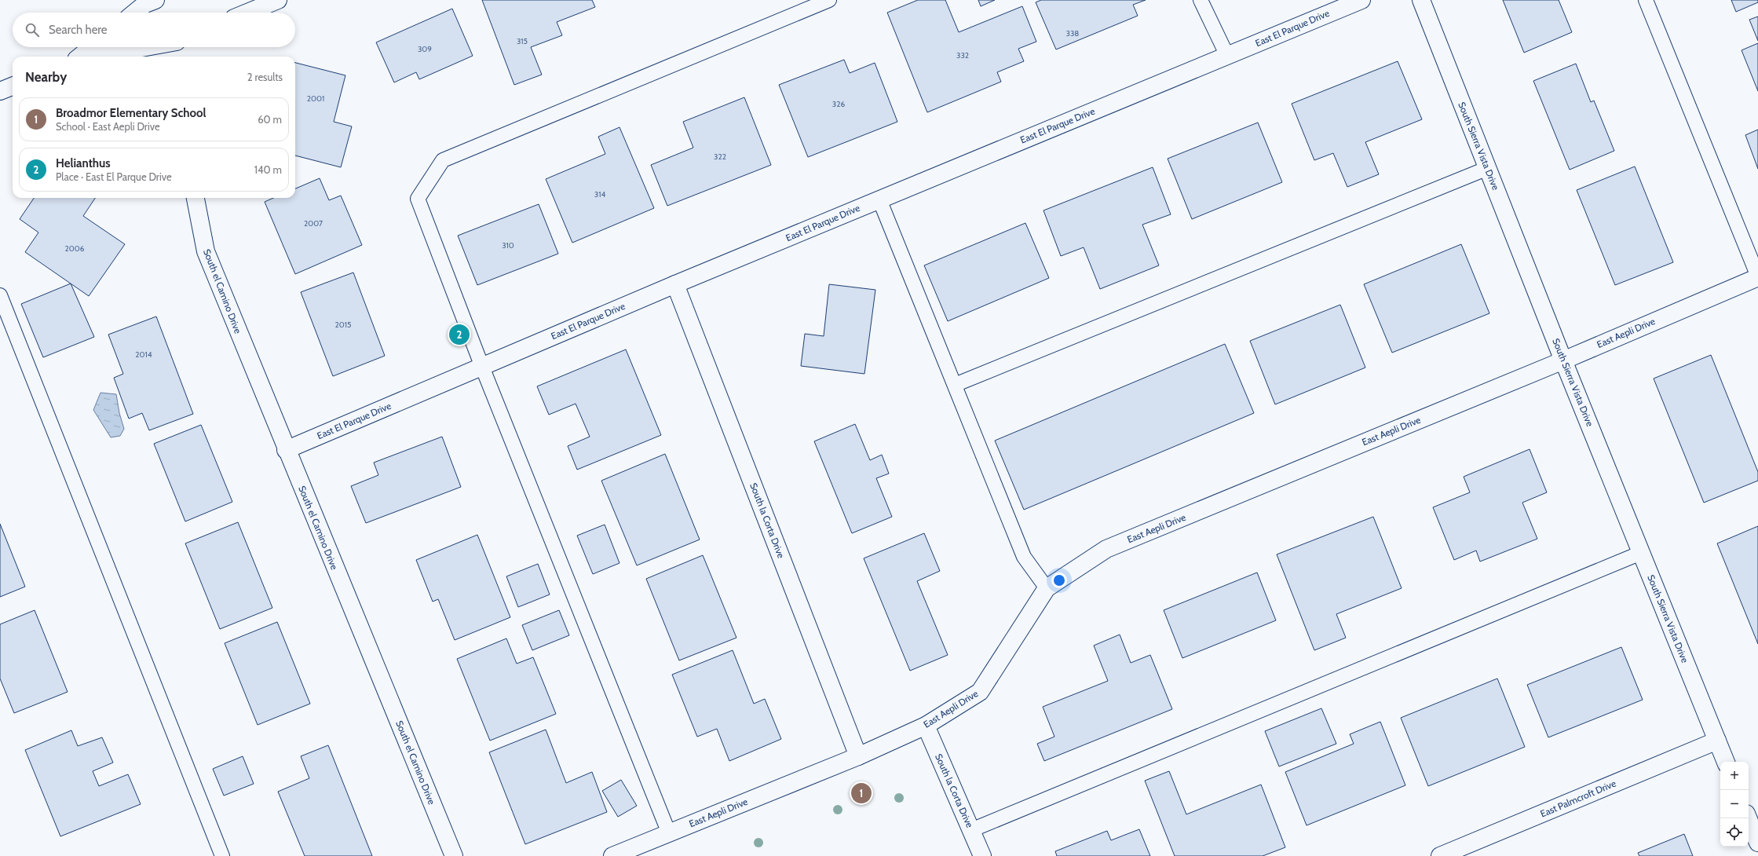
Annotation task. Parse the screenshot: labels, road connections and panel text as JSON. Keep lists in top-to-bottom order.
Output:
{
  "streets": {
    "street": [
      "East El Parque Drive",
      "South Sierra Vista Drive",
      "South el Camino Drive",
      "East Aepli Drive",
      "South la Corta Drive",
      "East Palmcroft Drive"
    ]
  },
  "crossings": [
    ["East El Parque Drive", "South el Camino Drive"],
    ["East El Parque Drive", "South la Corta Drive"],
    ["South Sierra Vista Drive", "East Aepli Drive"],
    ["South Sierra Vista Drive", "East Palmcroft Drive"],
    ["East Aepli Drive", "South la Corta Drive"]
  ],
  "house_numbers": [
    "338",
    "315",
    "309",
    "332",
    "2001",
    "326",
    "322",
    "314",
    "2007",
    "310",
    "2006",
    "2015",
    "2014"
  ],
  "page": {
    "search": "Search here",
    "heading": ["Nearby", "2 results"],
    "list": [
      {
        "mark": "1",
        "name": "Broadmor Elementary School",
        "note": "School · East Aepli Drive",
        "value": "60 m"
      },
      {
        "mark": "2",
        "name": "Helianthus",
        "note": "Place · East El Parque Drive",
        "value": "140 m"
      }
    ],
    "pins": ["2", "1"],
    "map_buttons": ["+", "−"]
  }
}
